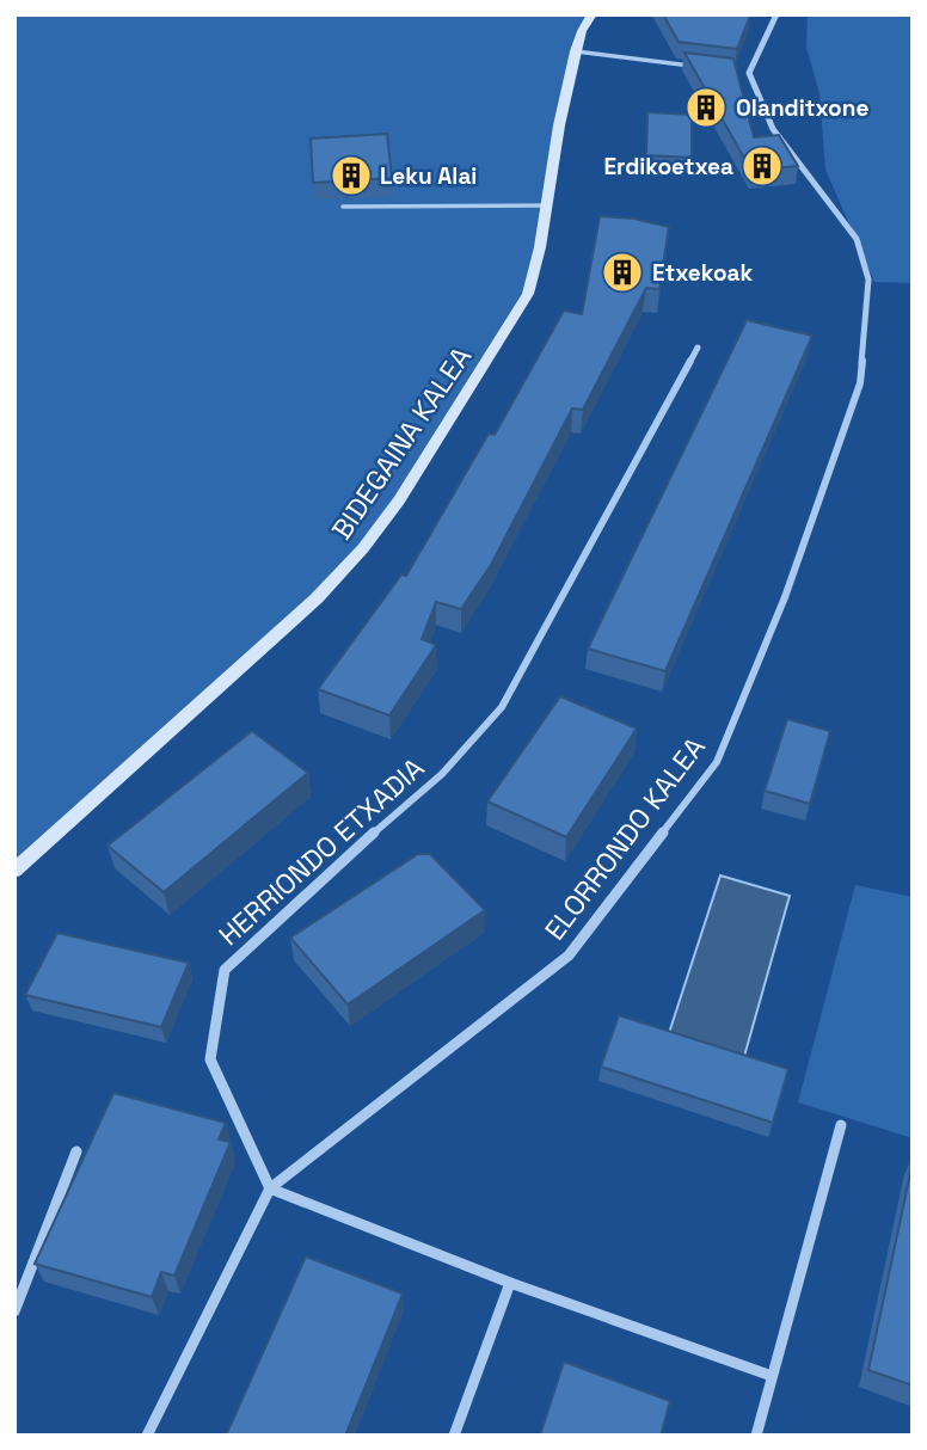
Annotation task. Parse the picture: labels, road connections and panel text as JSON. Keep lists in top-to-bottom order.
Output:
{
  "streets": {
    "street": ["BIDEGAINA KALEA", "ELORRONDO KALEA", "HERRIONDO ETXADIA"]
  },
  "crossings": [
    ["ELORRONDO KALEA", "HERRIONDO ETXADIA"]
  ],
  "places": {
    "building": [
      "Olanditxone",
      "Erdikoetxea",
      "Leku Alai",
      "Etxekoak"
    ]
  }
}
